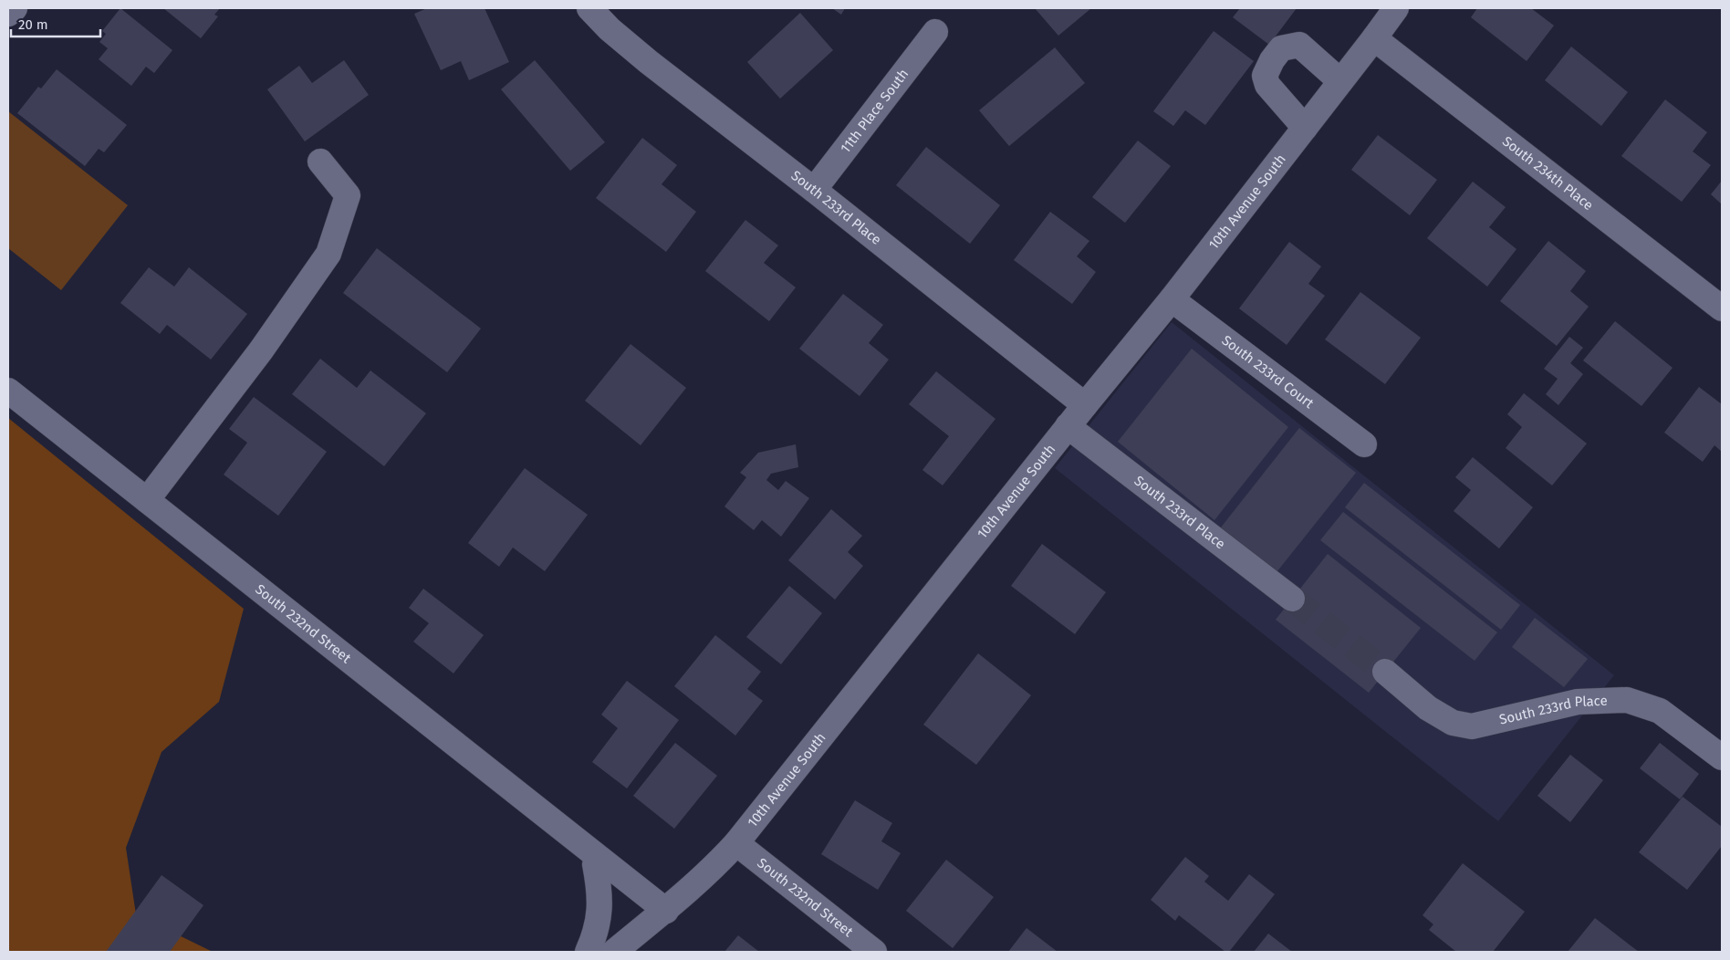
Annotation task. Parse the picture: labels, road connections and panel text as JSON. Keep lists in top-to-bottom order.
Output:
{
  "streets": {
    "street": [
      "11th Place South",
      "South 234th Place",
      "10th Avenue South",
      "South 233rd Place",
      "South 233rd Court",
      "South 232nd Street"
    ]
  },
  "crossings": [
    ["11th Place South", "South 233rd Place"],
    ["South 234th Place", "10th Avenue South"],
    ["10th Avenue South", "South 233rd Place"],
    ["10th Avenue South", "South 233rd Court"],
    ["10th Avenue South", "South 232nd Street"]
  ],
  "scale_bar": "20 m"
}
